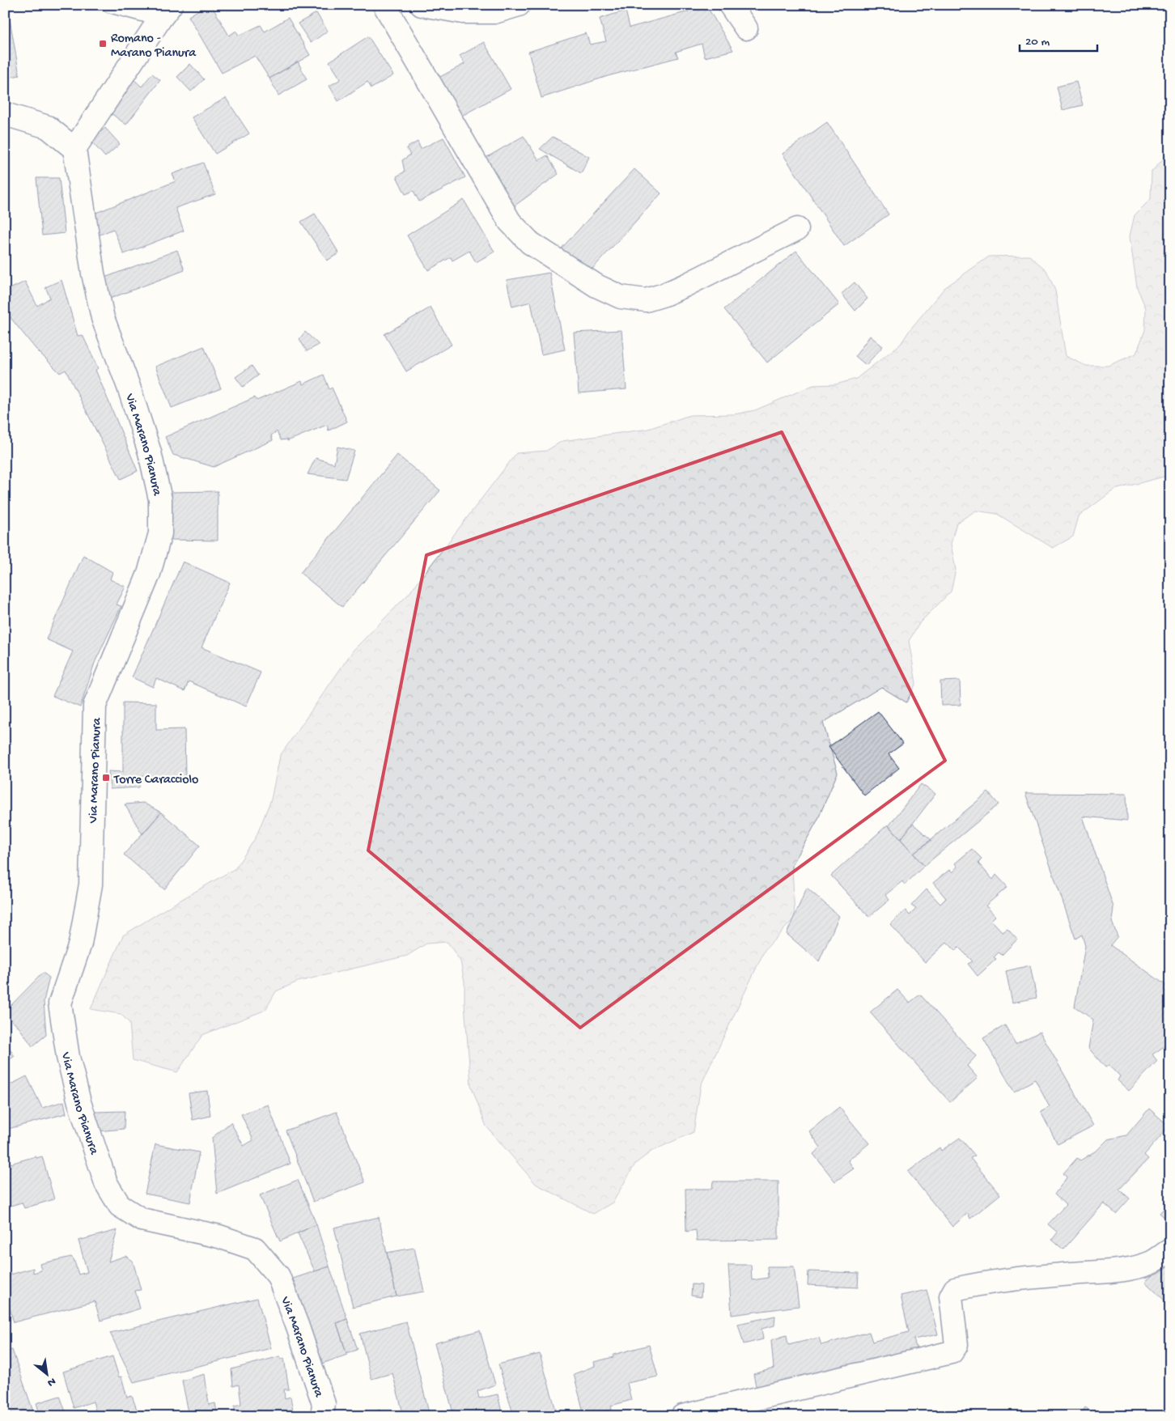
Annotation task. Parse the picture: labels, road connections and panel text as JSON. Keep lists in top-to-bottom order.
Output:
{
  "streets": {
    "street": ["Via Marano Pianura"]
  },
  "places": {
    "transit": ["Romano - Marano Pianura", "Torre Caracciolo"]
  },
  "scale_bar": "20 m",
  "north": "bottom right"
}
